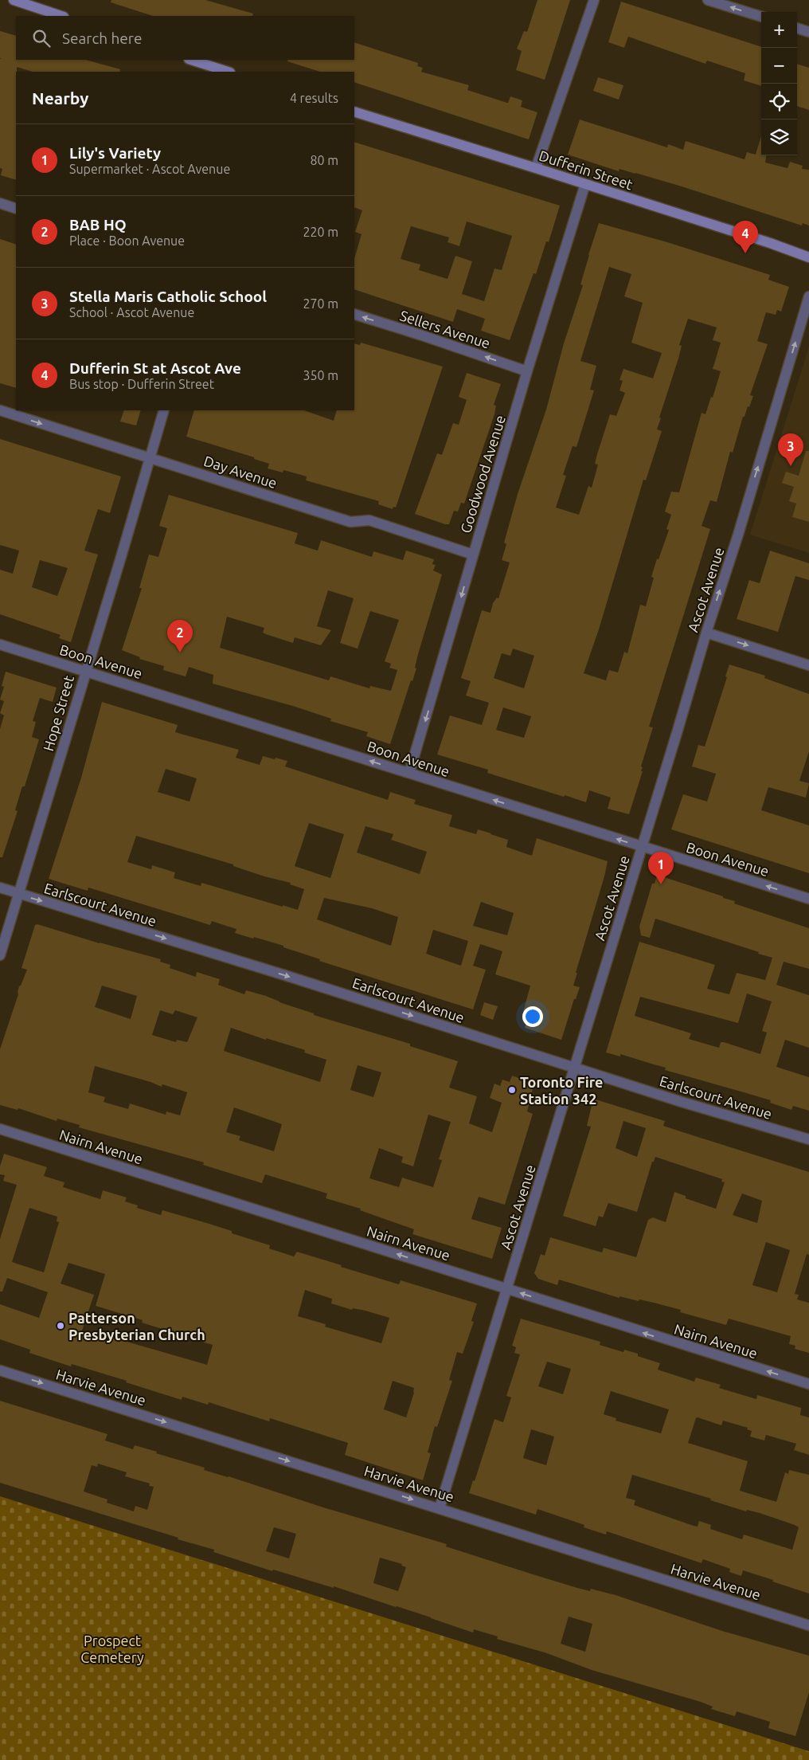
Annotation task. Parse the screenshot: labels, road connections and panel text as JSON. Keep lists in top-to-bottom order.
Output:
{
  "streets": {
    "main road": ["Dufferin Street"],
    "street": [
      "Sellers Avenue",
      "Day Avenue",
      "Goodwood Avenue",
      "Ascot Avenue",
      "Boon Avenue",
      "Hope Street",
      "Earlscourt Avenue",
      "Nairn Avenue",
      "Harvie Avenue"
    ]
  },
  "crossings": [
    ["Dufferin Street", "Goodwood Avenue"],
    ["Sellers Avenue", "Goodwood Avenue"],
    ["Day Avenue", "Goodwood Avenue"],
    ["Day Avenue", "Hope Street"],
    ["Goodwood Avenue", "Boon Avenue"],
    ["Ascot Avenue", "Boon Avenue"],
    ["Ascot Avenue", "Earlscourt Avenue"],
    ["Ascot Avenue", "Nairn Avenue"],
    ["Ascot Avenue", "Harvie Avenue"],
    ["Boon Avenue", "Hope Street"],
    ["Hope Street", "Earlscourt Avenue"]
  ],
  "one_way": [
    "Sellers Avenue",
    "Goodwood Avenue",
    "Boon Avenue",
    "Earlscourt Avenue",
    "Nairn Avenue",
    "Harvie Avenue"
  ],
  "parks": ["Prospect Cemetery"],
  "places": ["Toronto Fire Station 342", "Patterson Presbyterian Church"],
  "page": {
    "map_buttons": ["+", "−"],
    "search": "Search here",
    "heading": ["Nearby", "4 results"],
    "list": [
      {
        "mark": "1",
        "name": "Lily's Variety",
        "note": "Supermarket · Ascot Avenue",
        "value": "80 m"
      },
      {
        "mark": "2",
        "name": "BAB HQ",
        "note": "Place · Boon Avenue",
        "value": "220 m"
      },
      {
        "mark": "3",
        "name": "Stella Maris Catholic School",
        "note": "School · Ascot Avenue",
        "value": "270 m"
      },
      {
        "mark": "4",
        "name": "Dufferin St at Ascot Ave",
        "note": "Bus stop · Dufferin Street",
        "value": "350 m"
      }
    ],
    "pins": [
      "4",
      "3",
      "2",
      "1"
    ]
  }
}
